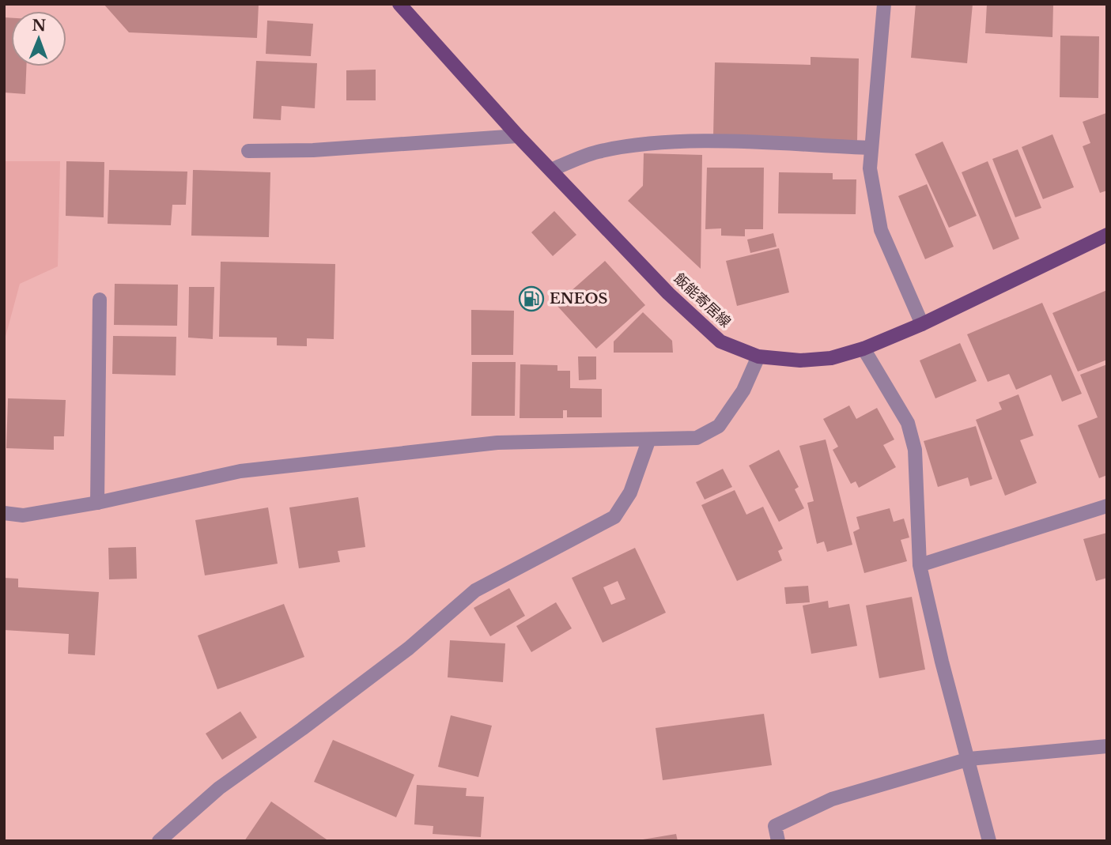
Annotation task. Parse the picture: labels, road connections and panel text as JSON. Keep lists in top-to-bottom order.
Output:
{
  "streets": {
    "main road": ["飯能寄居線"]
  },
  "places": {
    "fuel station": ["ENEOS"]
  },
  "north": "top"
}
